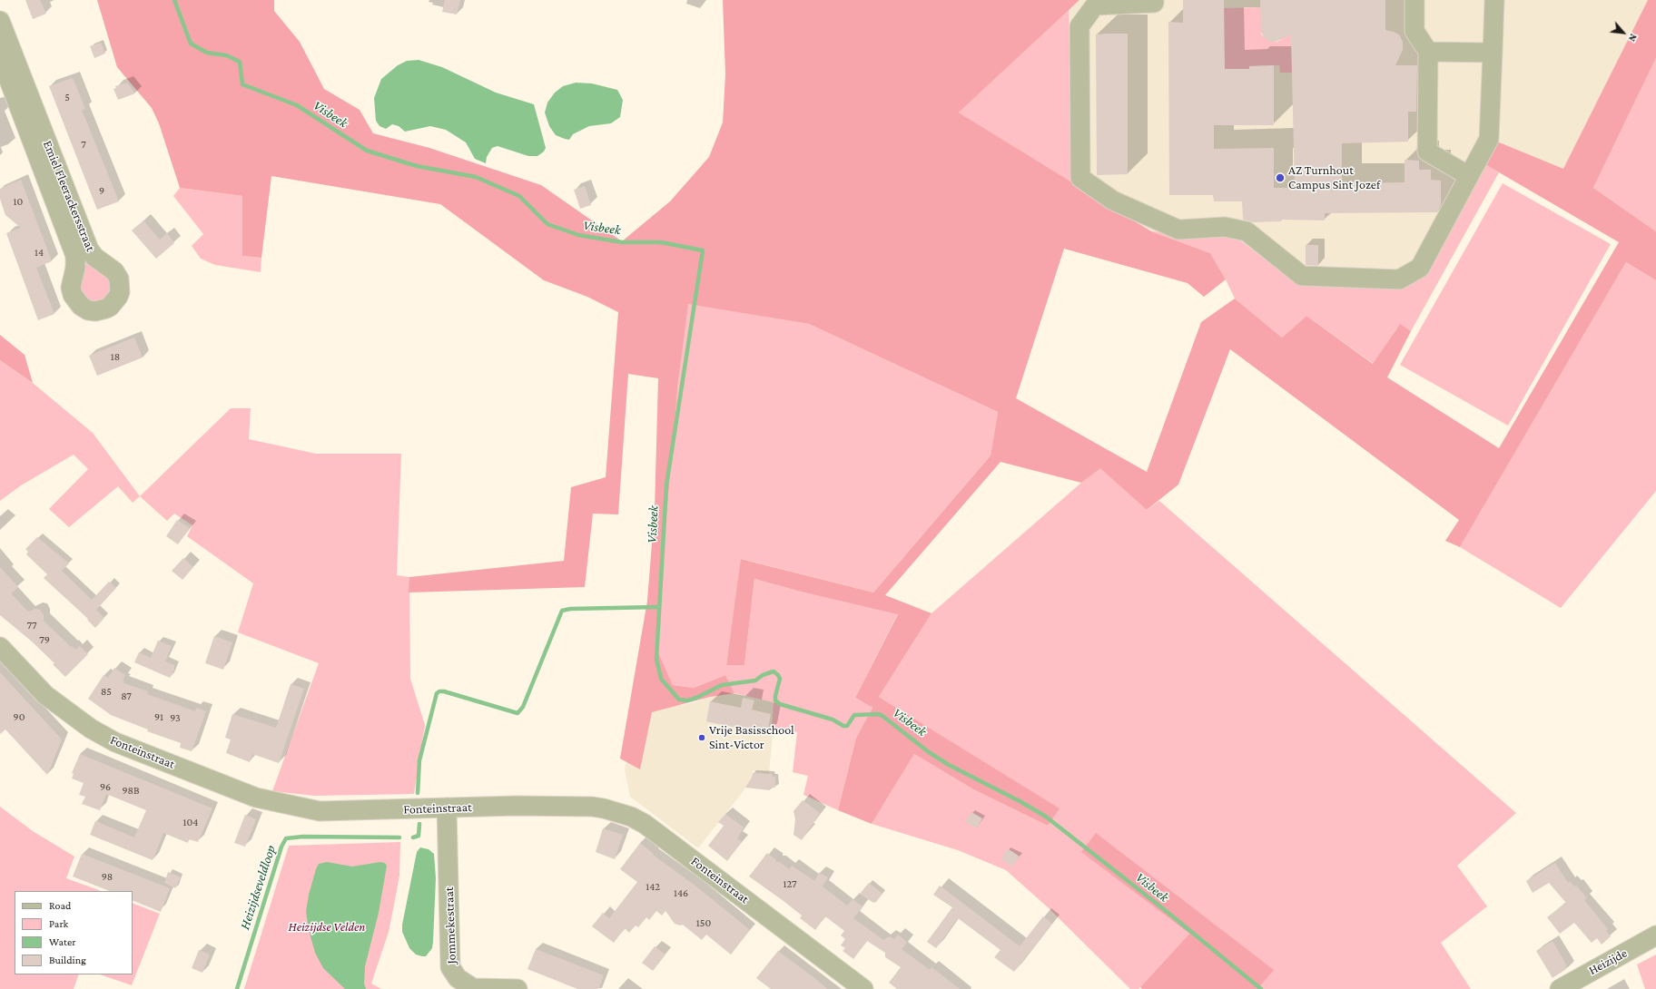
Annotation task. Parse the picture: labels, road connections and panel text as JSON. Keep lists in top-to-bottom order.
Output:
{
  "streets": {
    "street": [
      "Emiel Fleerackersstraat",
      "Fonteinstraat",
      "Jommekestraat",
      "Heizijde"
    ]
  },
  "crossings": [
    ["Fonteinstraat", "Jommekestraat"]
  ],
  "water": ["Visbeek", "Heizijdseveldloop"],
  "parks": ["Heizijdse Velden"],
  "places": ["AZ Turnhout Campus Sint Jozef", "Vrije Basisschool Sint-Victor"],
  "house_numbers": [
    "5",
    "7",
    "9",
    "10",
    "14",
    "18",
    "77",
    "79",
    "85",
    "87",
    "90",
    "91",
    "93",
    "96",
    "98B",
    "104",
    "98",
    "127",
    "142",
    "146",
    "150"
  ],
  "legend": [
    "Road",
    "Park",
    "Water",
    "Building"
  ],
  "north": "bottom right"
}
